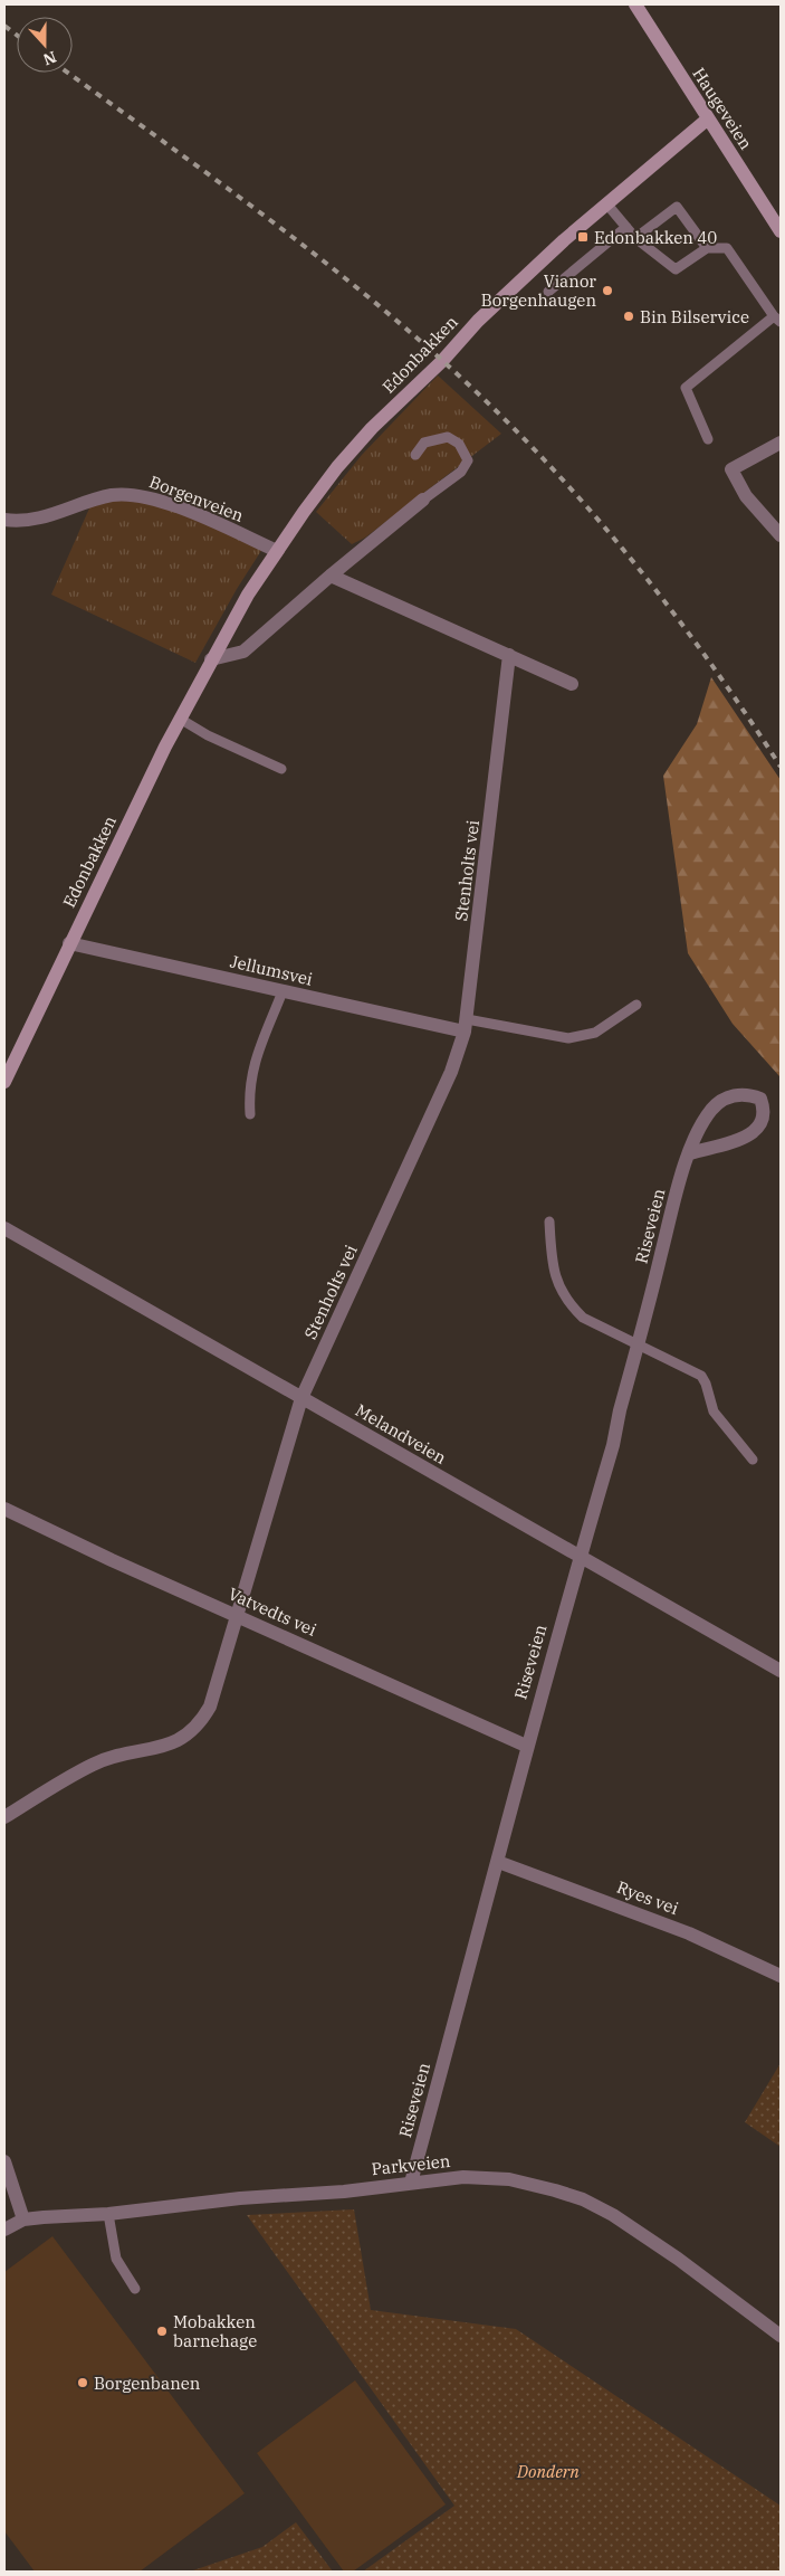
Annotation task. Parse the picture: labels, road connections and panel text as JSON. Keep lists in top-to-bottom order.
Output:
{
  "streets": {
    "street": [
      "Haugeveien",
      "Edonbakken",
      "Borgenveien",
      "Stenholts vei",
      "Jellumsvei",
      "Riseveien",
      "Melandveien",
      "Vatvedts vei",
      "Ryes vei",
      "Parkveien"
    ]
  },
  "crossings": [
    ["Haugeveien", "Edonbakken"],
    ["Edonbakken", "Borgenveien"],
    ["Edonbakken", "Jellumsvei"],
    ["Stenholts vei", "Jellumsvei"],
    ["Stenholts vei", "Melandveien"],
    ["Stenholts vei", "Vatvedts vei"],
    ["Riseveien", "Melandveien"],
    ["Riseveien", "Vatvedts vei"],
    ["Riseveien", "Ryes vei"],
    ["Riseveien", "Parkveien"]
  ],
  "parks": ["Dondern"],
  "places": {
    "transit": ["Edonbakken 40"],
    "other": [
      "Vianor Borgenhaugen",
      "Bin Bilservice",
      "Mobakken barnehage",
      "Borgenbanen"
    ]
  },
  "north": "bottom"
}
